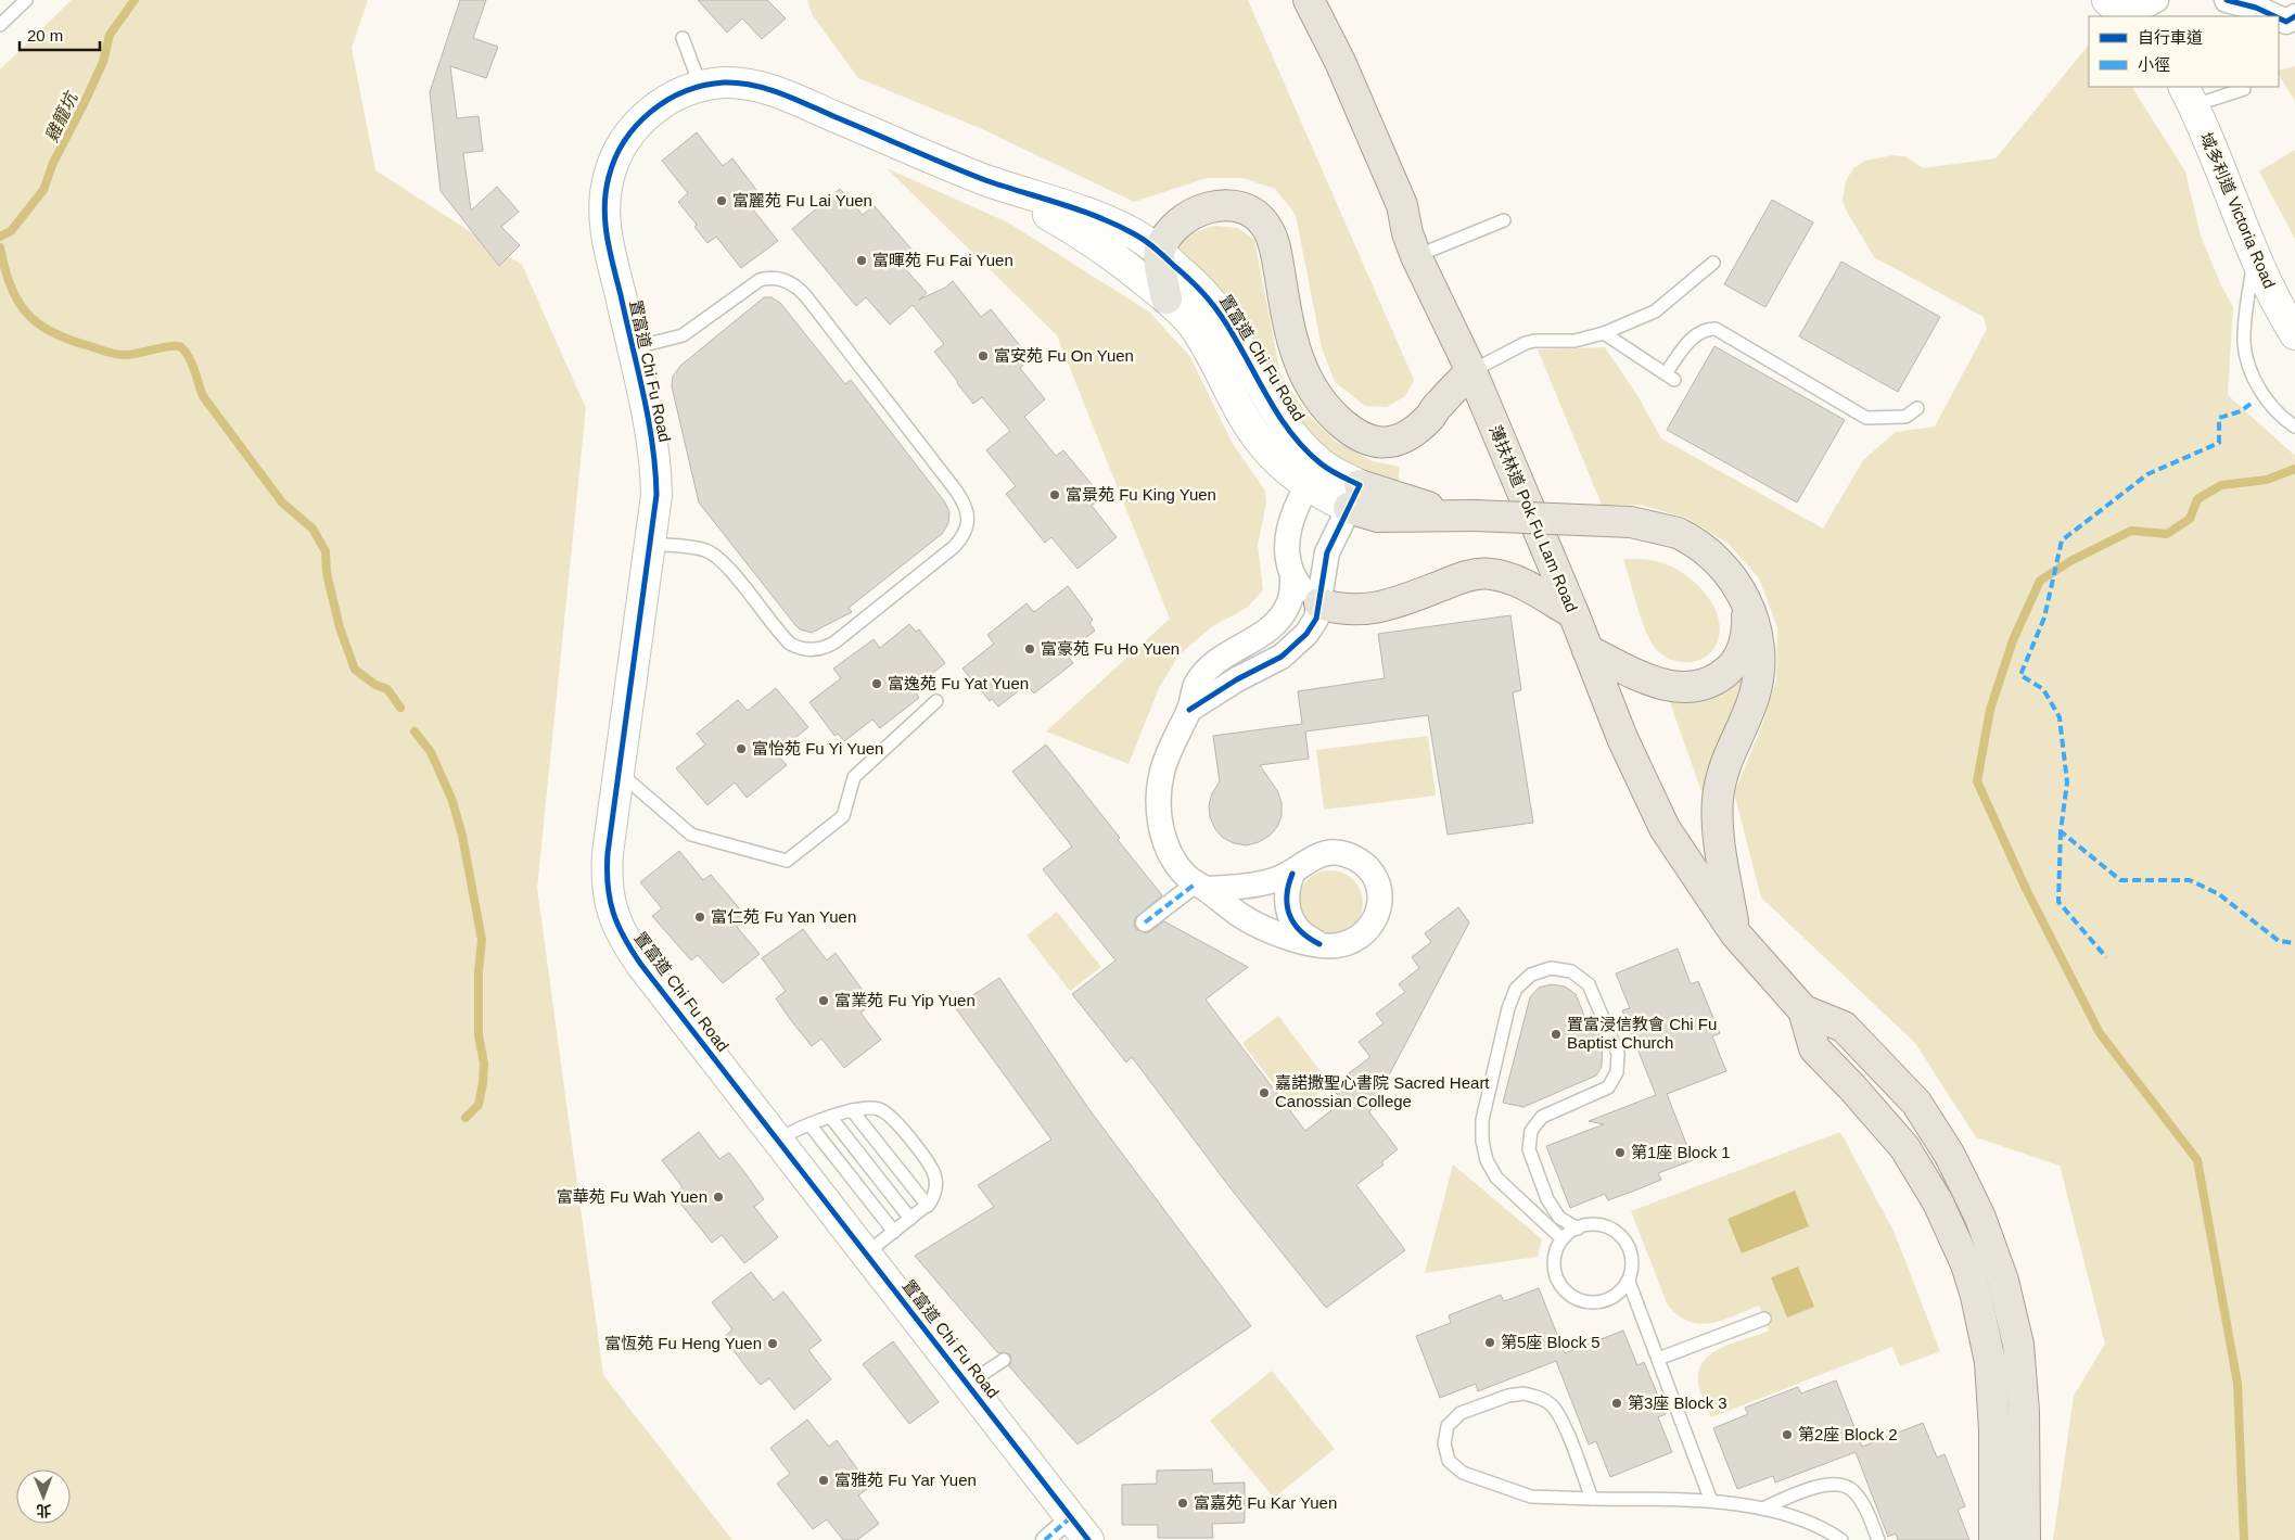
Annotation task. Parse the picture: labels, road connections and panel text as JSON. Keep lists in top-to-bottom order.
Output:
{
  "streets": {
    "main road": ["薄扶林道 Pok Fu Lam Road"],
    "street": ["域多利道 Victoria Road", "置富道 Chi Fu Road"]
  },
  "water": ["雞籠坑"],
  "places": [
    "富麗苑 Fu Lai Yuen",
    "富暉苑 Fu Fai Yuen",
    "富安苑 Fu On Yuen",
    "富景苑 Fu King Yuen",
    "富豪苑 Fu Ho Yuen",
    "富逸苑 Fu Yat Yuen",
    "富怡苑 Fu Yi Yuen",
    "富仁苑 Fu Yan Yuen",
    "富業苑 Fu Yip Yuen",
    "置富浸信教會 Chi Fu Baptist Church",
    "嘉諾撒聖心書院 Sacred Heart Canossian College",
    "第1座 Block 1",
    "富華苑 Fu Wah Yuen",
    "第5座 Block 5",
    "富恆苑 Fu Heng Yuen",
    "第3座 Block 3",
    "第2座 Block 2",
    "富雅苑 Fu Yar Yuen",
    "富嘉苑 Fu Kar Yuen"
  ],
  "legend": ["自行車道", "小徑"],
  "scale_bar": "20 m",
  "north": "bottom"
}
